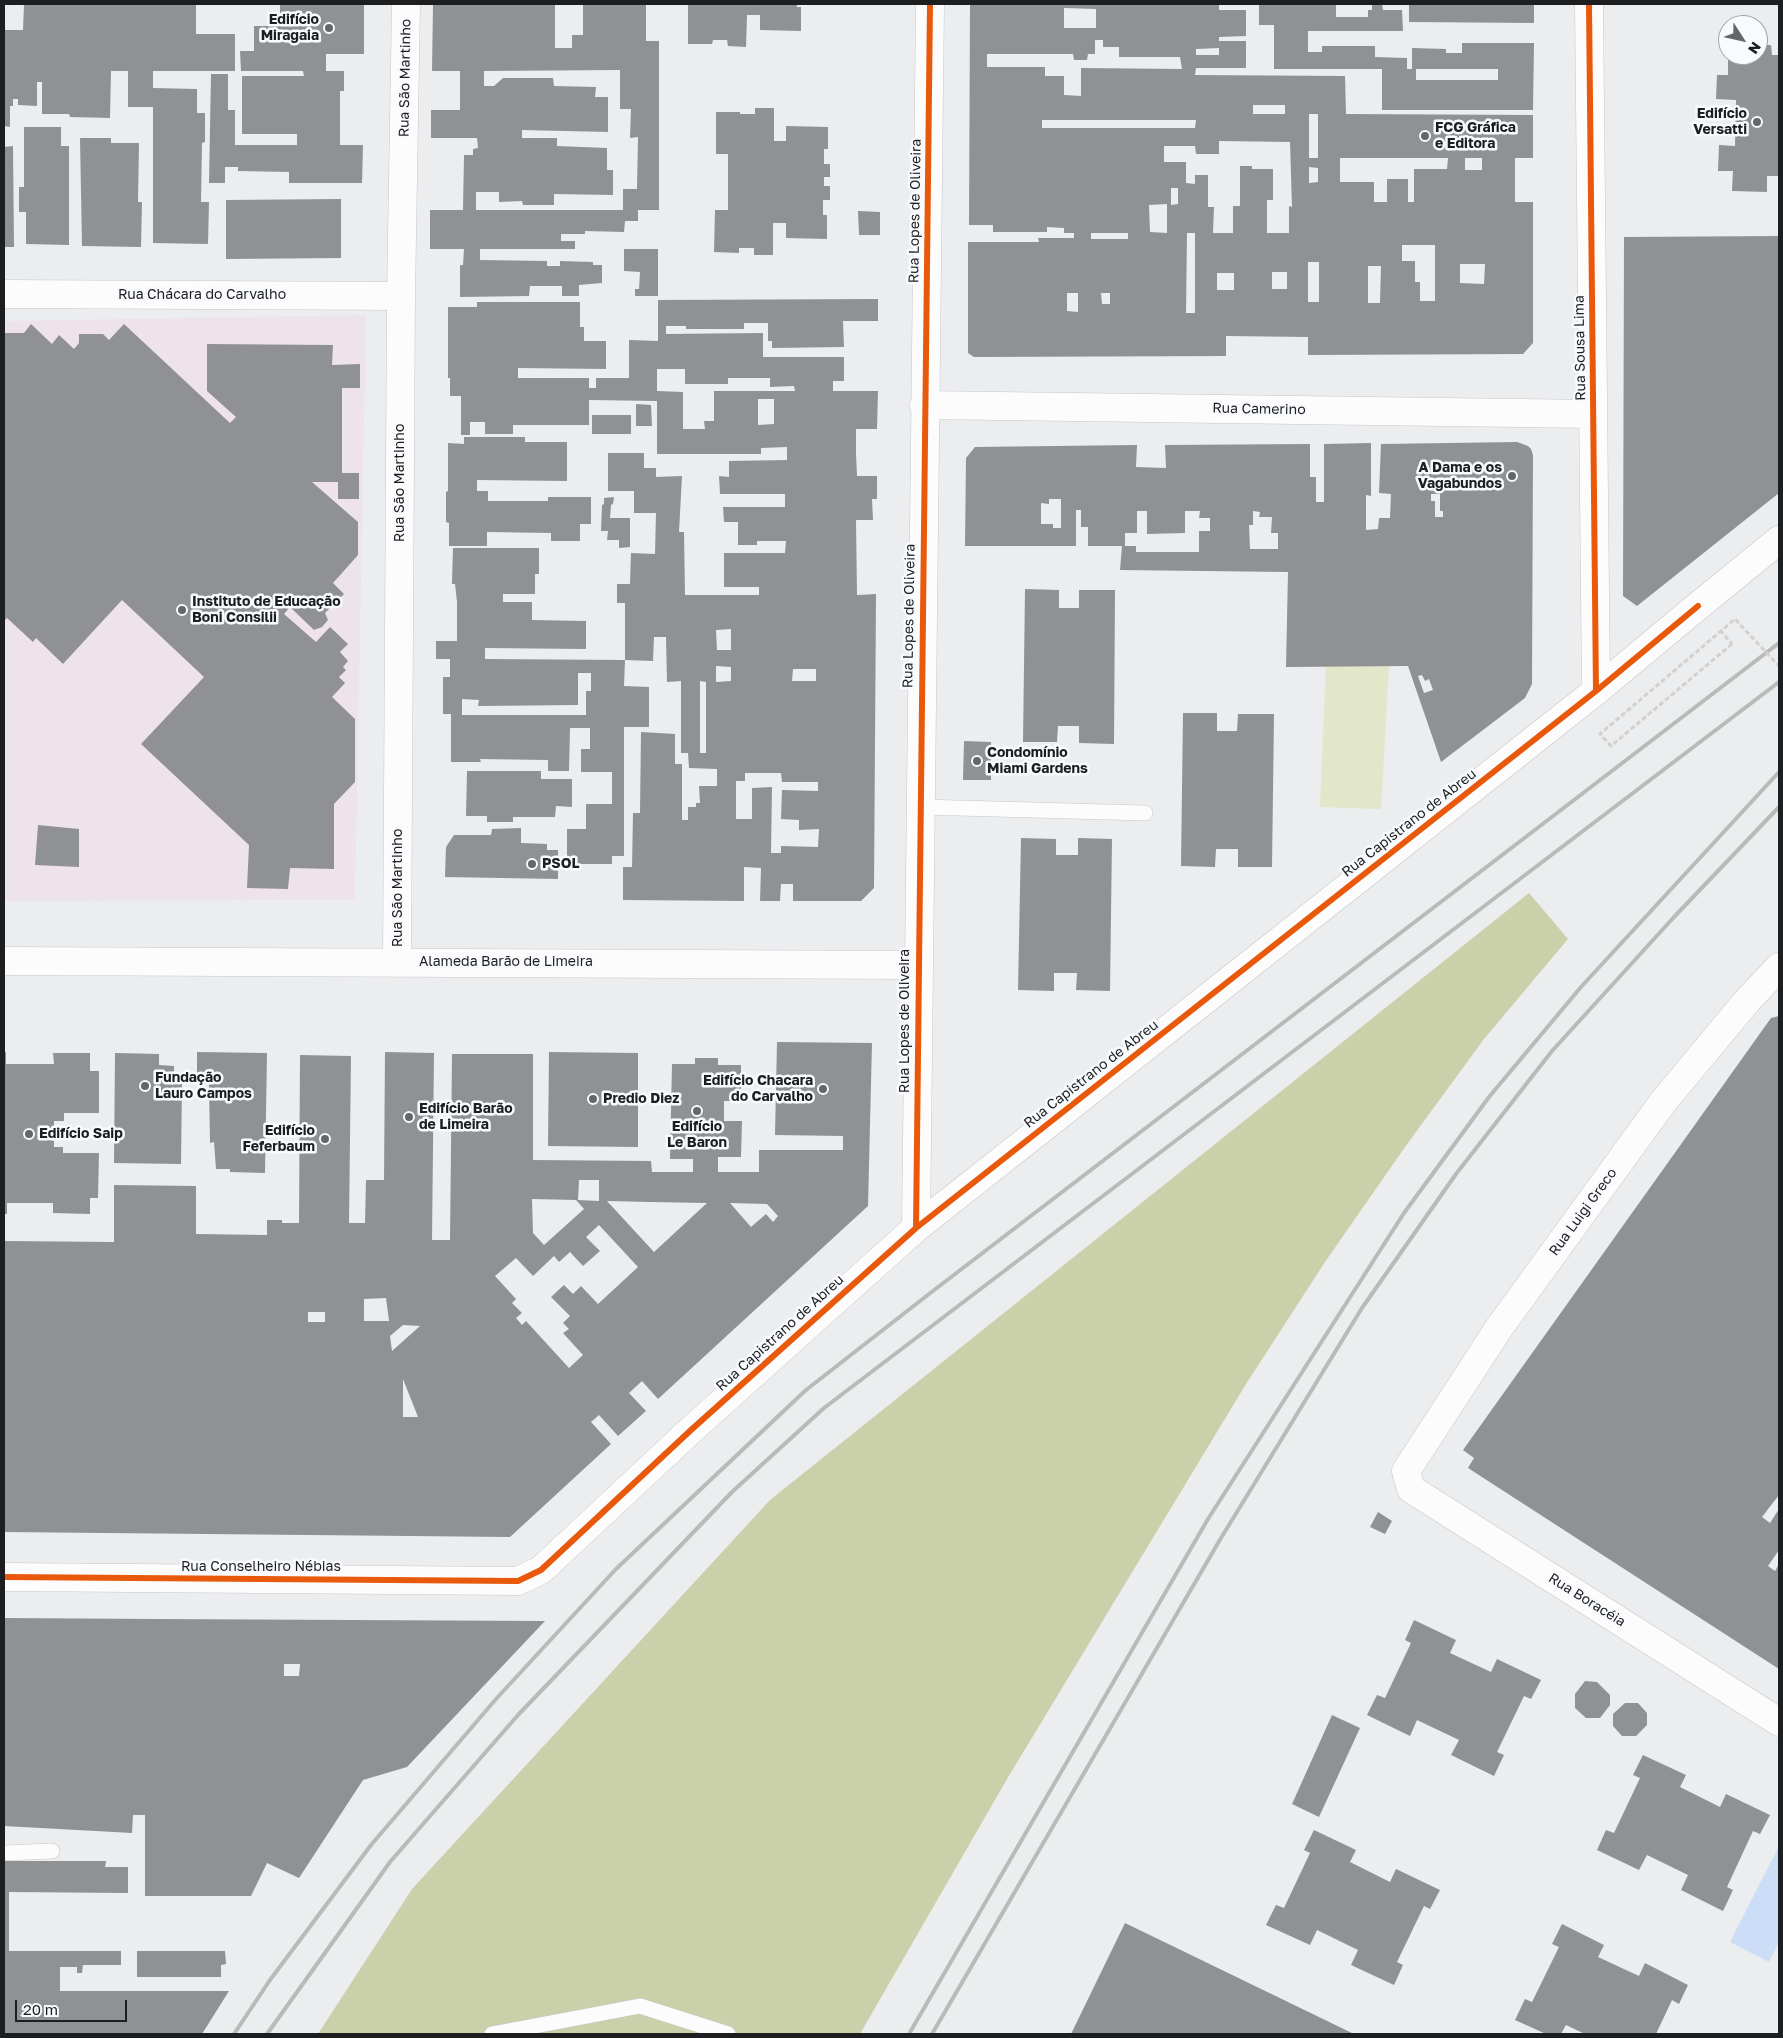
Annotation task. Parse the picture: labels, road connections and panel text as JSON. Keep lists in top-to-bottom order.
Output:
{
  "streets": {
    "street": [
      "Rua São Martinho",
      "Rua Lopes de Oliveira",
      "Rua Chácara do Carvalho",
      "Rua Sousa Lima",
      "Rua Camerino",
      "Rua Capistrano de Abreu",
      "Alameda Barão de Limeira",
      "Rua Luigi Greco",
      "Rua Conselheiro Nébias",
      "Rua Boracéia"
    ]
  },
  "crossings": [
    ["Rua São Martinho", "Rua Chácara do Carvalho"],
    ["Rua São Martinho", "Alameda Barão de Limeira"],
    ["Rua Lopes de Oliveira", "Rua Camerino"],
    ["Rua Lopes de Oliveira", "Rua Capistrano de Abreu"],
    ["Rua Lopes de Oliveira", "Alameda Barão de Limeira"],
    ["Rua Sousa Lima", "Rua Camerino"],
    ["Rua Sousa Lima", "Rua Capistrano de Abreu"],
    ["Rua Capistrano de Abreu", "Rua Conselheiro Nébias"],
    ["Rua Luigi Greco", "Rua Boracéia"]
  ],
  "places": [
    "Edifício Miragaia",
    "Edifício Versatti",
    "FCG Gráfica e Editora",
    "A Dama e os Vagabundos",
    "Instituto de Educação Boni Consilii",
    "Condomínio Miami Gardens",
    "PSOL",
    "Fundação Lauro Campos",
    "Edifício Chacara do Carvalho",
    "Predio Diez",
    "Edifício Le Baron",
    "Edifício Barão de Limeira",
    "Edifício Saip",
    "Edifício Feferbaum"
  ],
  "scale_bar": "20 m",
  "north": "bottom right"
}
